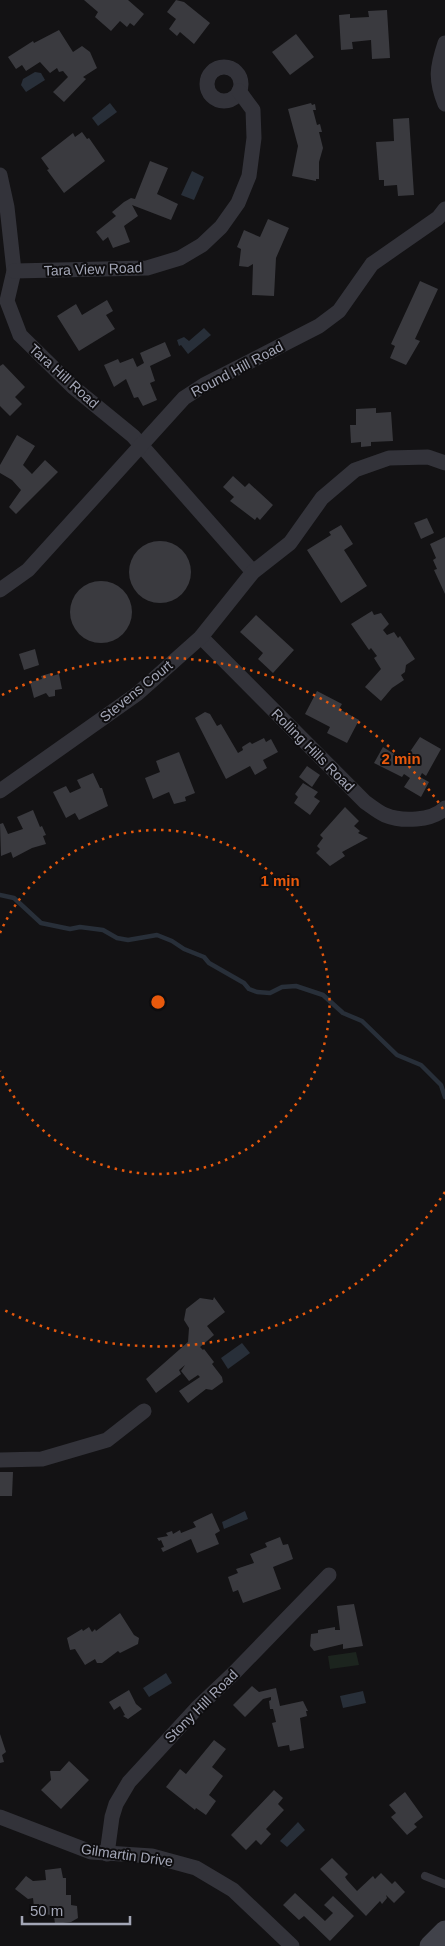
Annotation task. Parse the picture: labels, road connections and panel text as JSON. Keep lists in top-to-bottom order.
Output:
{
  "streets": {
    "street": [
      "Tara View Road",
      "Round Hill Road",
      "Tara Hill Road",
      "Stevens Court",
      "Rolling Hills Road",
      "Stony Hill Road",
      "Gilmartin Drive"
    ]
  },
  "crossings": [
    ["Tara View Road", "Tara Hill Road"],
    ["Round Hill Road", "Tara Hill Road"],
    ["Stevens Court", "Rolling Hills Road"],
    ["Stony Hill Road", "Gilmartin Drive"]
  ],
  "scale_bar": "50 m",
  "rings": ["2 min", "1 min"]
}
